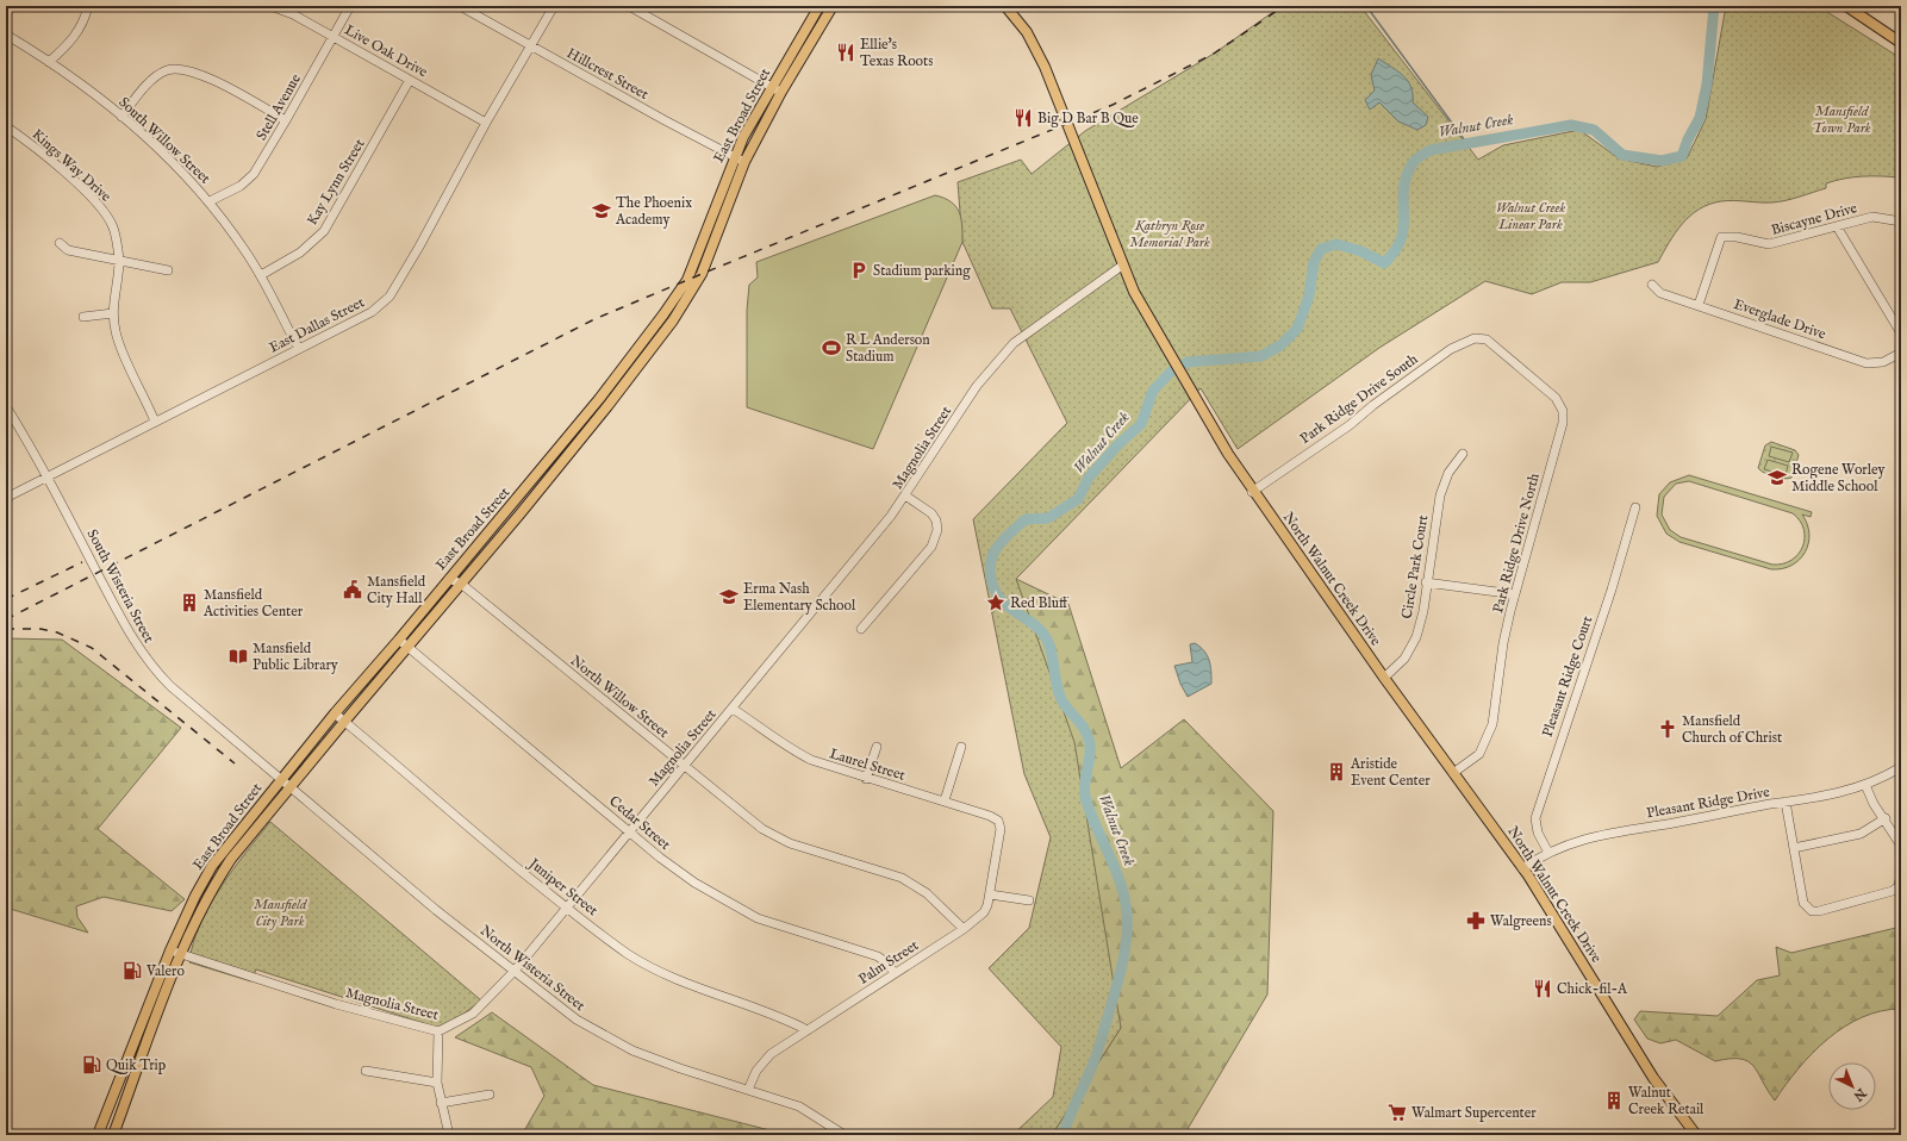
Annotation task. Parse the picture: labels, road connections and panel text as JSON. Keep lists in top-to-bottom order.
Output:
{
  "streets": {
    "main road": ["East Broad Street", "North Walnut Creek Drive"],
    "street": [
      "Live Oak Drive",
      "Hillcrest Street",
      "Stell Avenue",
      "South Willow Street",
      "Kings Way Drive",
      "Kay Lynn Street",
      "Biscayne Drive",
      "Everglade Drive",
      "East Dallas Street",
      "Park Ridge Drive South",
      "Magnolia Street",
      "Park Ridge Drive North",
      "Circle Park Court",
      "South Wisteria Street",
      "Pleasant Ridge Court",
      "North Willow Street",
      "Laurel Street",
      "Pleasant Ridge Drive",
      "Cedar Street",
      "Juniper Street",
      "Palm Street",
      "North Wisteria Street"
    ]
  },
  "crossings": [
    ["Live Oak Drive", "Stell Avenue"],
    ["Live Oak Drive", "Kay Lynn Street"],
    ["Live Oak Drive", "East Dallas Street"],
    ["Hillcrest Street", "East Broad Street"],
    ["Hillcrest Street", "East Dallas Street"],
    ["Stell Avenue", "South Willow Street"],
    ["East Broad Street", "Magnolia Street"],
    ["East Broad Street", "South Wisteria Street"],
    ["East Broad Street", "North Willow Street"],
    ["East Broad Street", "Cedar Street"],
    ["East Broad Street", "Juniper Street"],
    ["East Broad Street", "North Wisteria Street"],
    ["South Willow Street", "Kay Lynn Street"],
    ["South Willow Street", "East Dallas Street"],
    ["Kings Way Drive", "East Dallas Street"],
    ["Biscayne Drive", "Everglade Drive"],
    ["East Dallas Street", "South Wisteria Street"],
    ["Park Ridge Drive South", "Park Ridge Drive North"],
    ["Park Ridge Drive South", "North Walnut Creek Drive"],
    ["Magnolia Street", "North Walnut Creek Drive"],
    ["Magnolia Street", "North Willow Street"],
    ["Magnolia Street", "Laurel Street"],
    ["Magnolia Street", "Cedar Street"],
    ["Magnolia Street", "Juniper Street"],
    ["Magnolia Street", "North Wisteria Street"],
    ["Park Ridge Drive North", "North Walnut Creek Drive"],
    ["Circle Park Court", "North Walnut Creek Drive"],
    ["North Walnut Creek Drive", "Pleasant Ridge Drive"],
    ["South Wisteria Street", "North Wisteria Street"],
    ["Pleasant Ridge Court", "Pleasant Ridge Drive"],
    ["North Willow Street", "Palm Street"],
    ["Laurel Street", "Palm Street"],
    ["Cedar Street", "Palm Street"],
    ["Juniper Street", "Palm Street"],
    ["Palm Street", "North Wisteria Street"]
  ],
  "water": ["Walnut Creek"],
  "parks": [
    "Mansfield Town Park",
    "Walnut Creek Linear Park",
    "Kathryn Rose Memorial Park",
    "Mansfield City Park"
  ],
  "places": {
    "restaurant": ["Ellie's Texas Roots", "Big D Bar B Que", "Chick-fil-A"],
    "school or university": ["The Phoenix Academy", "Rogene Worley Middle School", "Erma Nash Elementary School"],
    "parking": ["Stadium parking"],
    "sports": ["R L Anderson Stadium"],
    "public building": ["Mansfield City Hall"],
    "building": ["Mansfield Activities Center", "Aristide Event Center", "Walnut Creek Retail"],
    "place": ["Red Bluff"],
    "library": ["Mansfield Public Library"],
    "church": ["Mansfield Church of Christ"],
    "pharmacy": ["Walgreens"],
    "fuel station": ["Valero", "Quik Trip"],
    "supermarket": ["Walmart Supercenter"]
  },
  "north": "bottom right"
}
